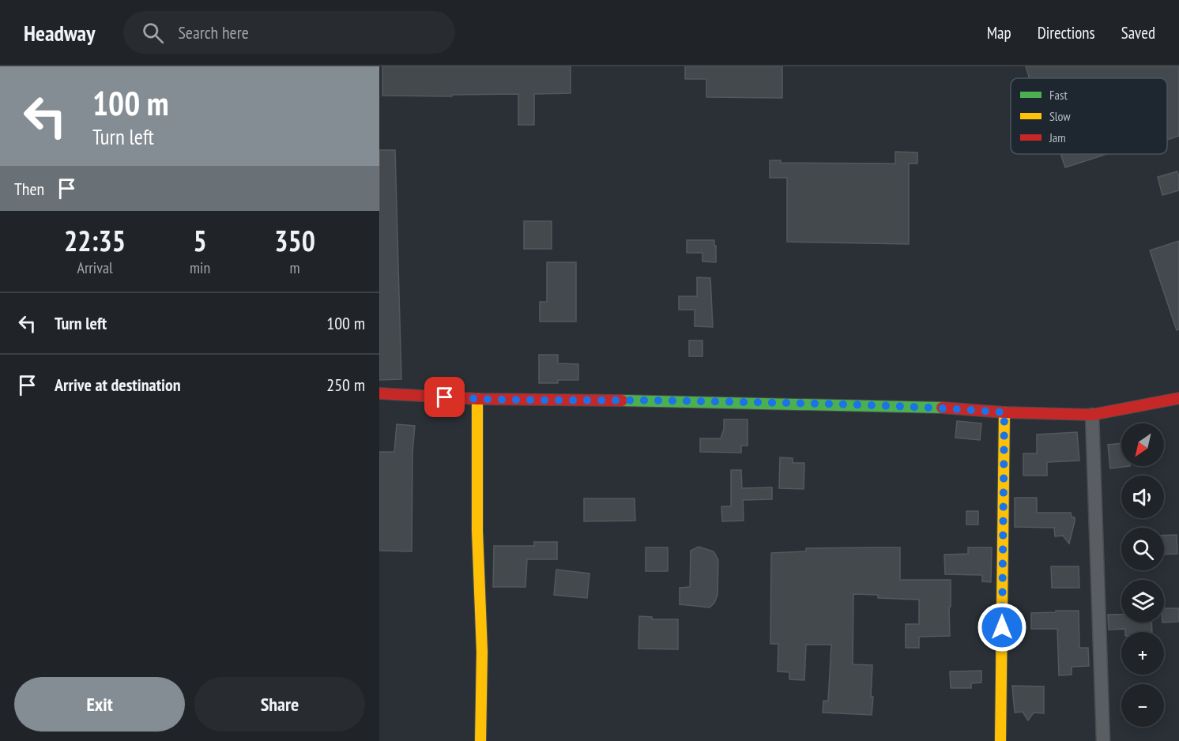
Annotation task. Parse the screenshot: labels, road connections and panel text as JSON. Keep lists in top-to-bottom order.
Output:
{
  "legend": ["Fast", "Slow", "Jam"],
  "north": "bottom left",
  "page": {
    "header": "Headway",
    "search": "Search here",
    "nav": ["Map", "Directions", "Saved"],
    "turn": ["100 m", "Turn left"],
    "then": "Then",
    "eta": [
      "22:35",
      "Arrival",
      "5",
      "min",
      "350",
      "m"
    ],
    "list": [
      {
        "name": "Turn left",
        "value": "100 m"
      },
      {
        "name": "Arrive at destination",
        "value": "250 m"
      }
    ],
    "map_buttons": ["+", "−"],
    "buttons": ["Exit", "Share"]
  }
}
